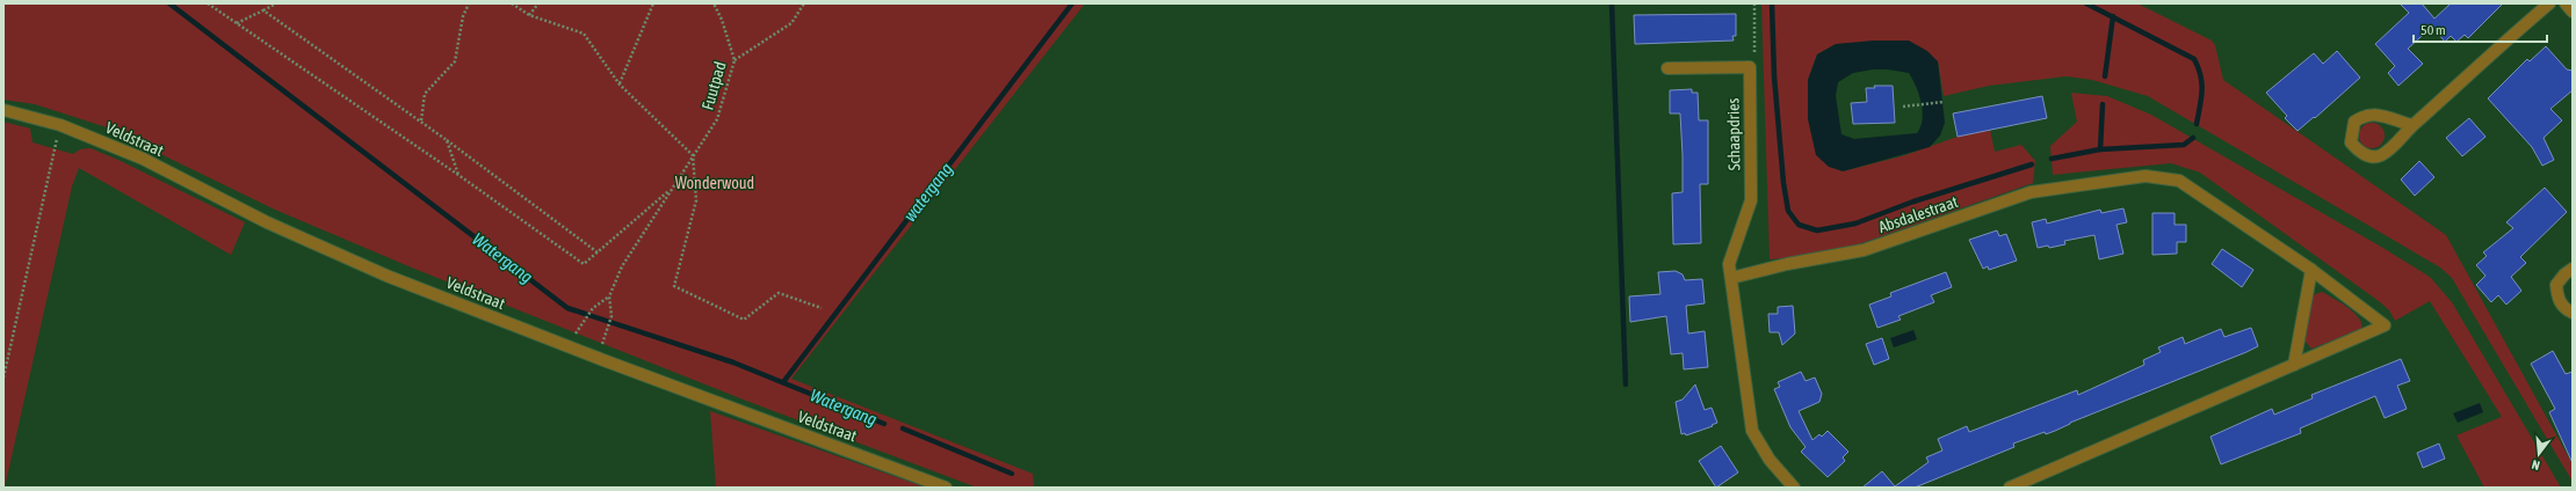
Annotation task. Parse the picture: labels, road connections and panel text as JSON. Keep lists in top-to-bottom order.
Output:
{
  "streets": {
    "street": ["Schaapdries", "Veldstraat", "Absdalestraat"],
    "path": ["Fuutpad"]
  },
  "crossings": [
    ["Schaapdries", "Absdalestraat"]
  ],
  "water": ["watergang", "Watergang"],
  "parks": ["Wonderwoud"],
  "scale_bar": "50 m",
  "north": "bottom"
}
